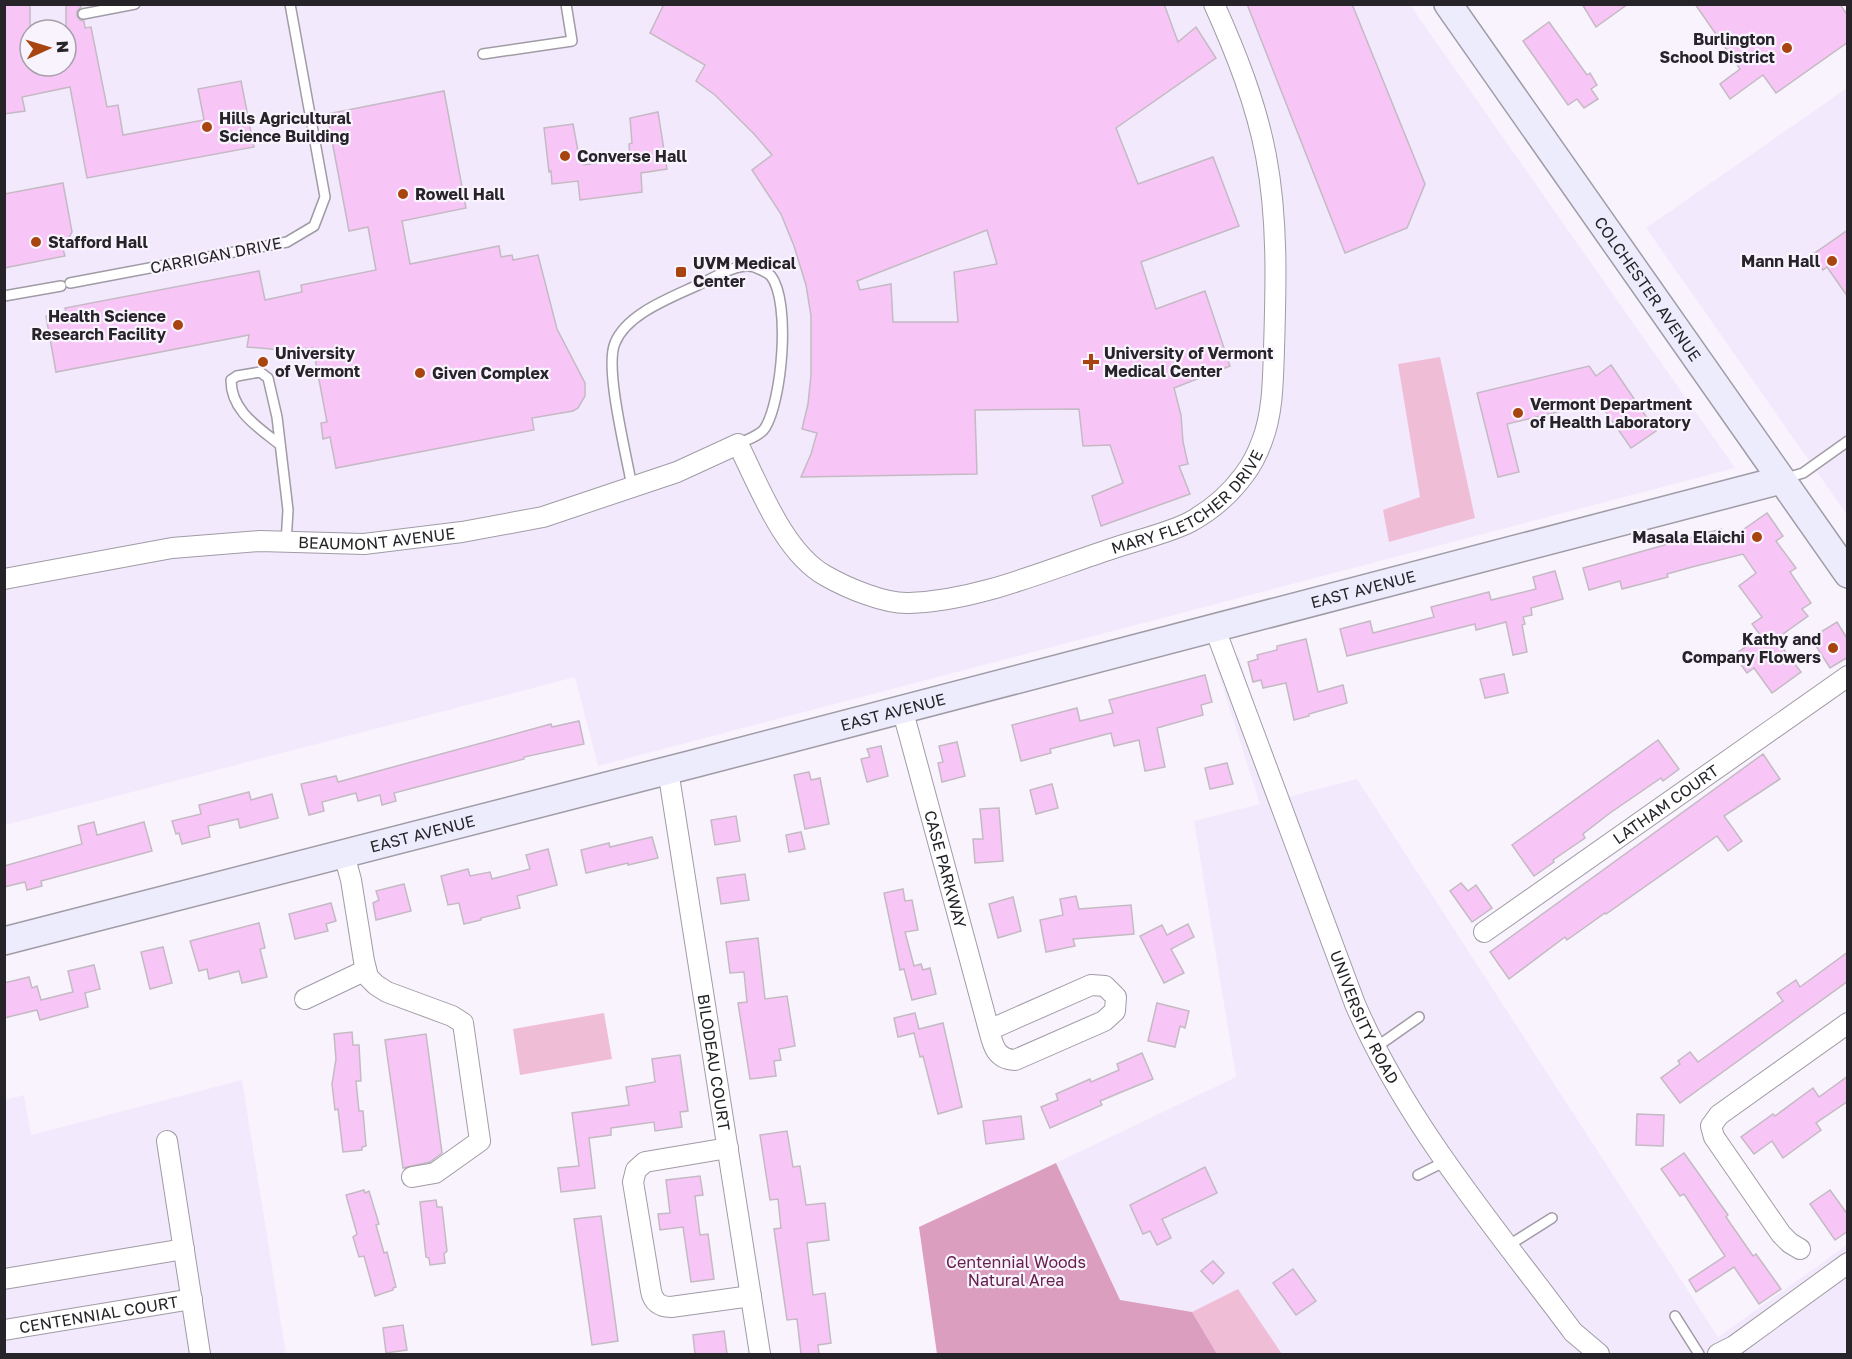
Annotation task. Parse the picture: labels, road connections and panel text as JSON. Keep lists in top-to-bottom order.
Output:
{
  "streets": {
    "main road": ["COLCHESTER AVENUE", "EAST AVENUE"],
    "street": [
      "MARY FLETCHER DRIVE",
      "BEAUMONT AVENUE",
      "LATHAM COURT",
      "CASE PARKWAY",
      "UNIVERSITY ROAD",
      "BILODEAU COURT",
      "CENTENNIAL COURT"
    ],
    "lane": ["CARRIGAN DRIVE"]
  },
  "crossings": [
    ["COLCHESTER AVENUE", "EAST AVENUE"],
    ["MARY FLETCHER DRIVE", "BEAUMONT AVENUE"],
    ["EAST AVENUE", "CASE PARKWAY"],
    ["EAST AVENUE", "UNIVERSITY ROAD"],
    ["EAST AVENUE", "BILODEAU COURT"]
  ],
  "parks": ["Centennial Woods Natural Area"],
  "places": {
    "other": [
      "Burlington School District",
      "Hills Agricultural Science Building",
      "Converse Hall",
      "Rowell Hall",
      "Stafford Hall",
      "Mann Hall",
      "Health Science Research Facility",
      "University of Vermont",
      "Given Complex",
      "Vermont Department of Health Laboratory",
      "Masala Elaichi",
      "Kathy and Company Flowers"
    ],
    "transit": ["UVM Medical Center"],
    "health": ["University of Vermont Medical Center"]
  },
  "north": "right"
}
